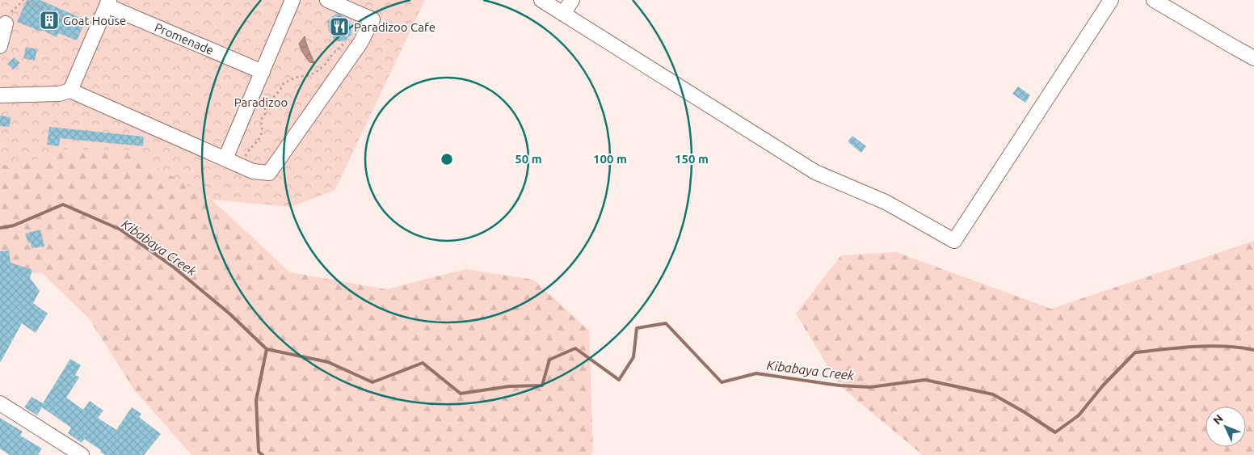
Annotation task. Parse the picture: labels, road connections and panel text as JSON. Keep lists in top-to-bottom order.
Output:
{
  "streets": {
    "street": ["Promenade"]
  },
  "water": ["Kibabaya Creek"],
  "parks": ["Paradizoo"],
  "places": {
    "building": ["Goat House"],
    "restaurant": ["Paradizoo Cafe"]
  },
  "north": "top left",
  "rings": ["50 m", "100 m", "150 m"]
}
